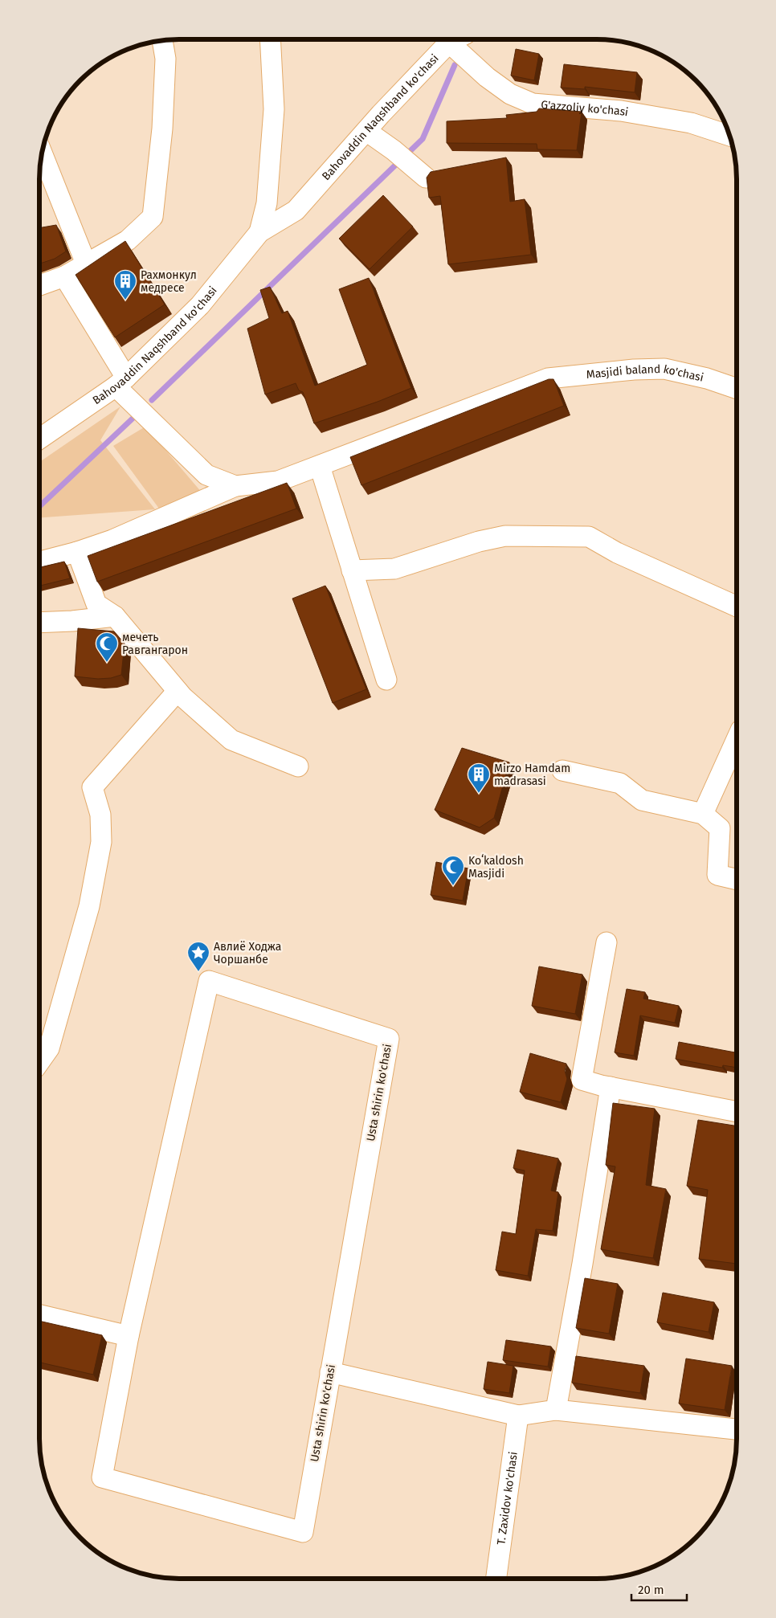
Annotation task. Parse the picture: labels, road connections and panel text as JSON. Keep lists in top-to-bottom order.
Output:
{
  "streets": {
    "street": [
      "G'azzoliy ko'chasi",
      "Bahovaddin Naqshband ko'chasi",
      "Masjidi baland ko'chasi",
      "Usta shirin ko'chasi",
      "T. Zaxidov ko'chasi"
    ]
  },
  "places": {
    "building": ["Рахмонкул медресе", "Mirzo Hamdam madrasasi"],
    "mosque": ["мечеть Равгангарон", "Koʻkaldosh Masjidi"],
    "place": ["Авлиё Ходжа Чоршанбе"]
  },
  "scale_bar": "20 m"
}
